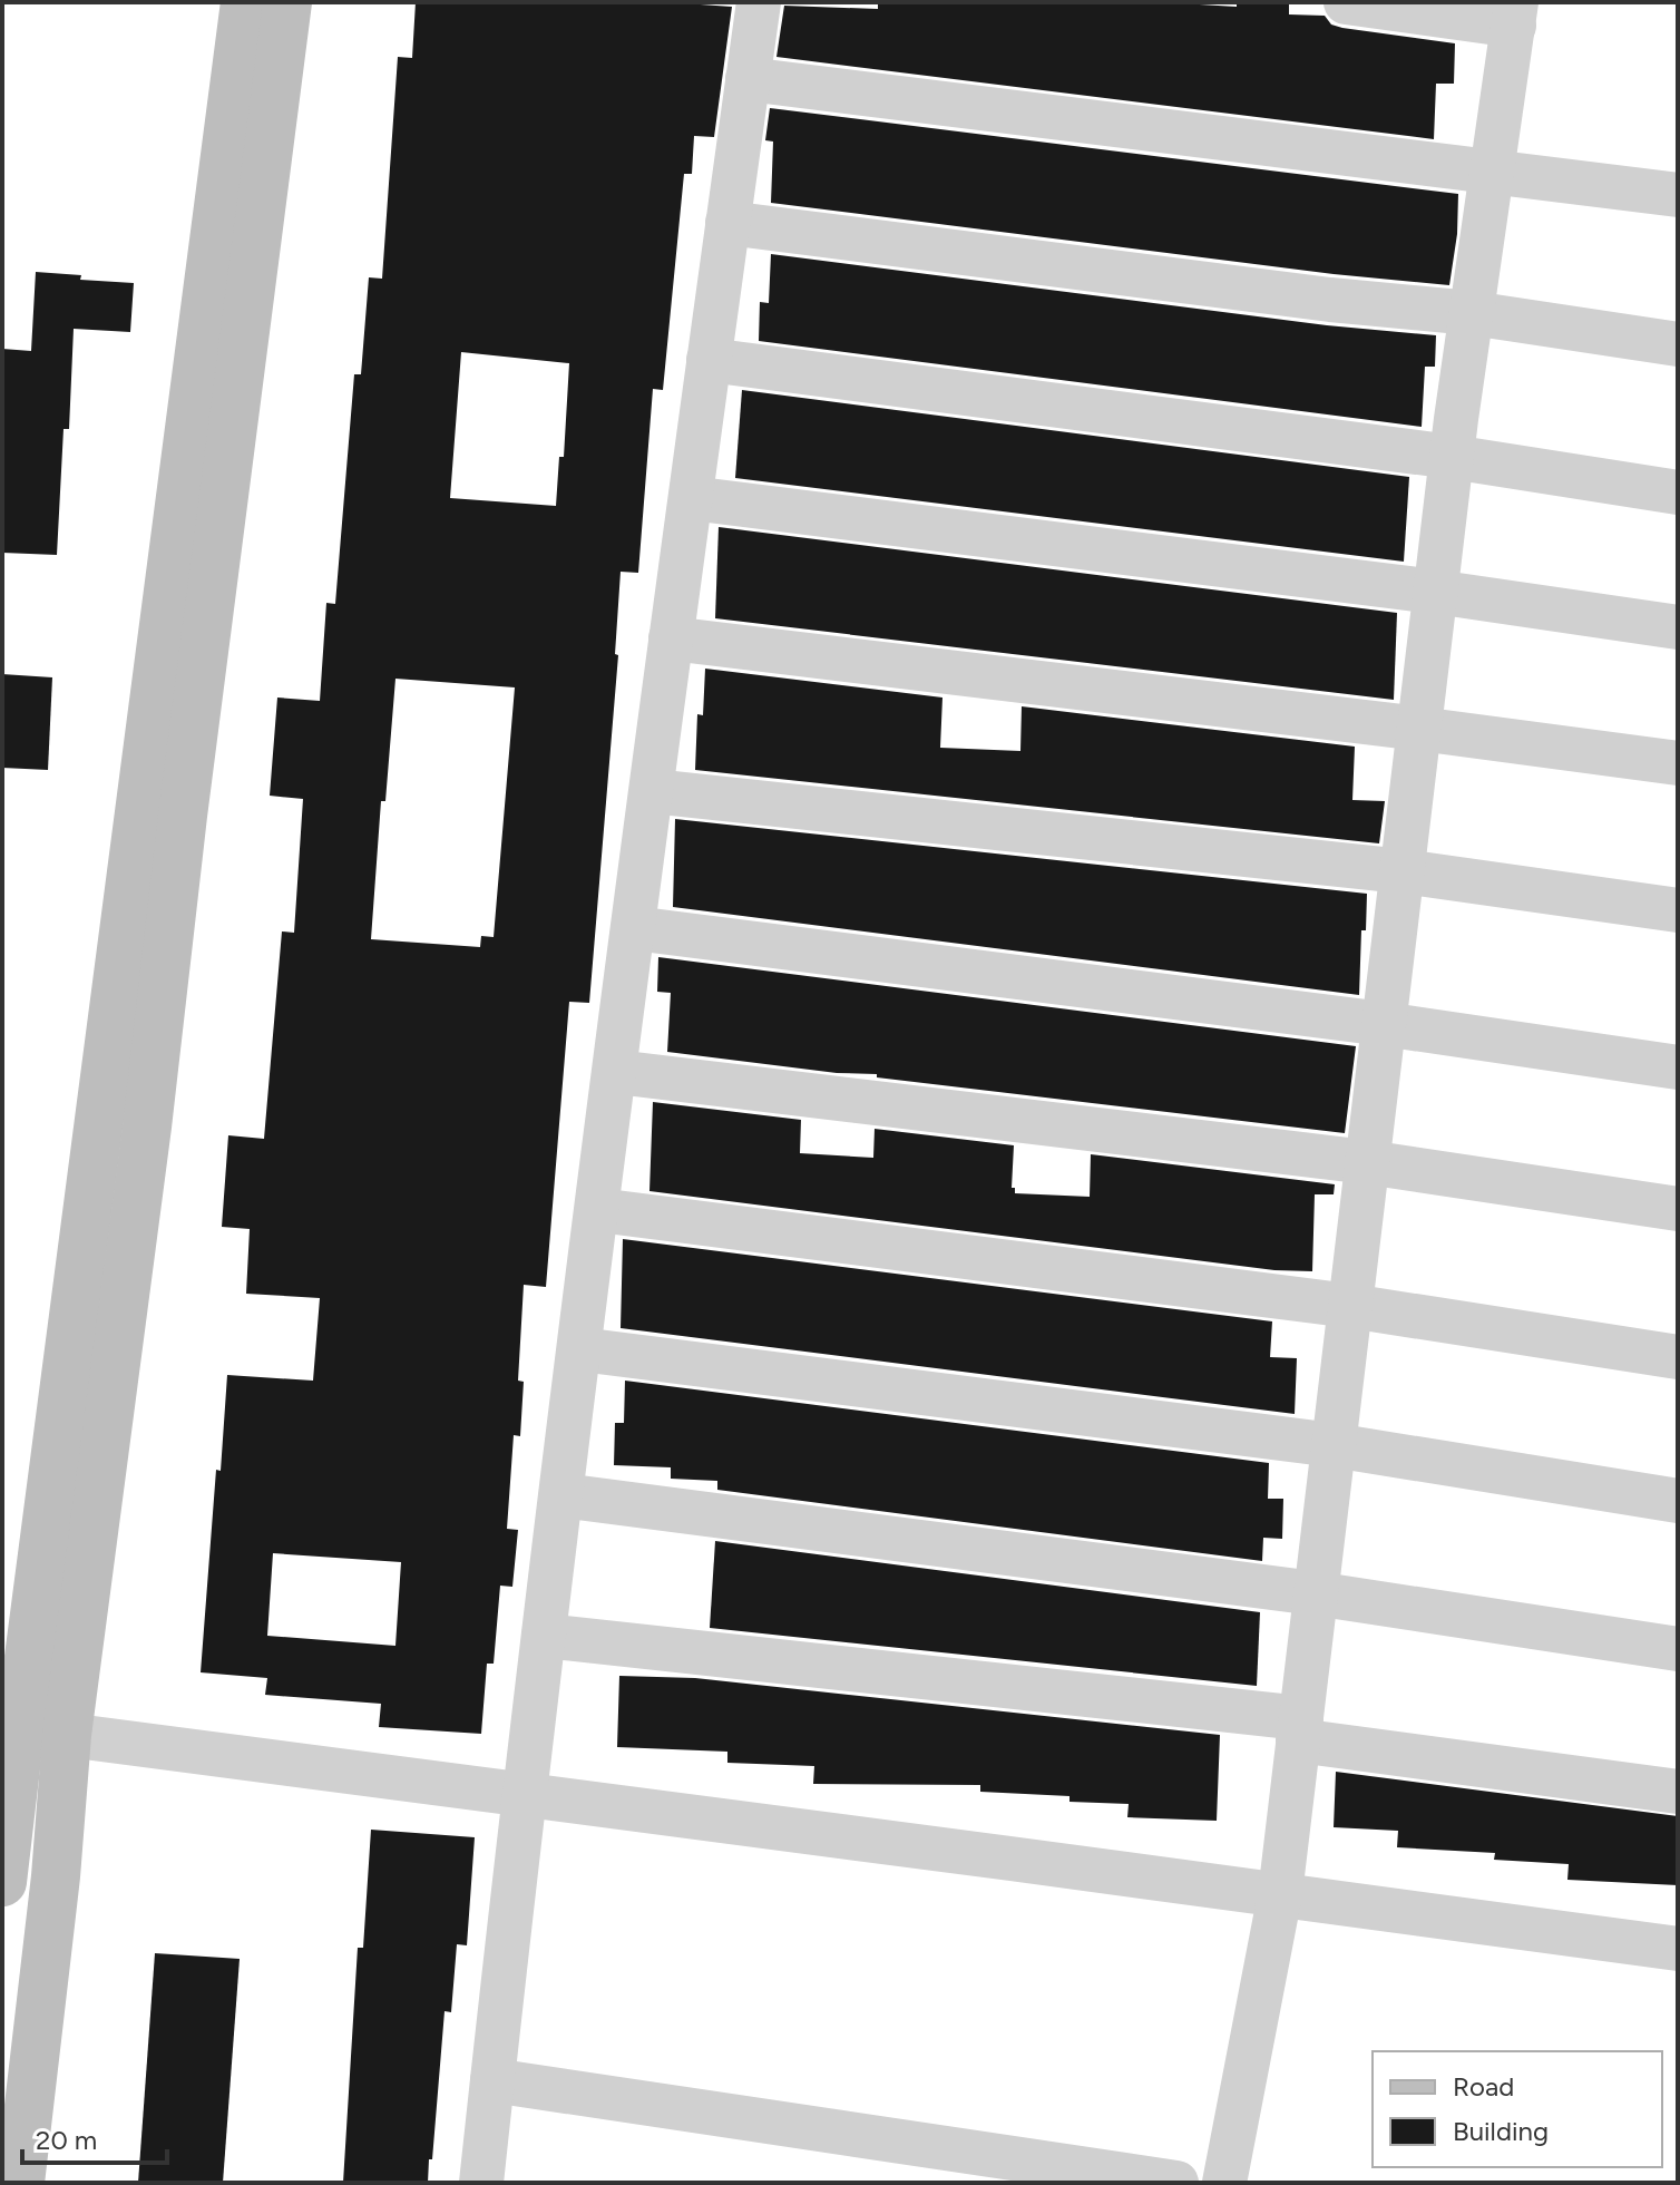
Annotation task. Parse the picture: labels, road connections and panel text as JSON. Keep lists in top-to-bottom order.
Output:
{
  "legend": ["Road", "Building"],
  "scale_bar": "20 m"
}
